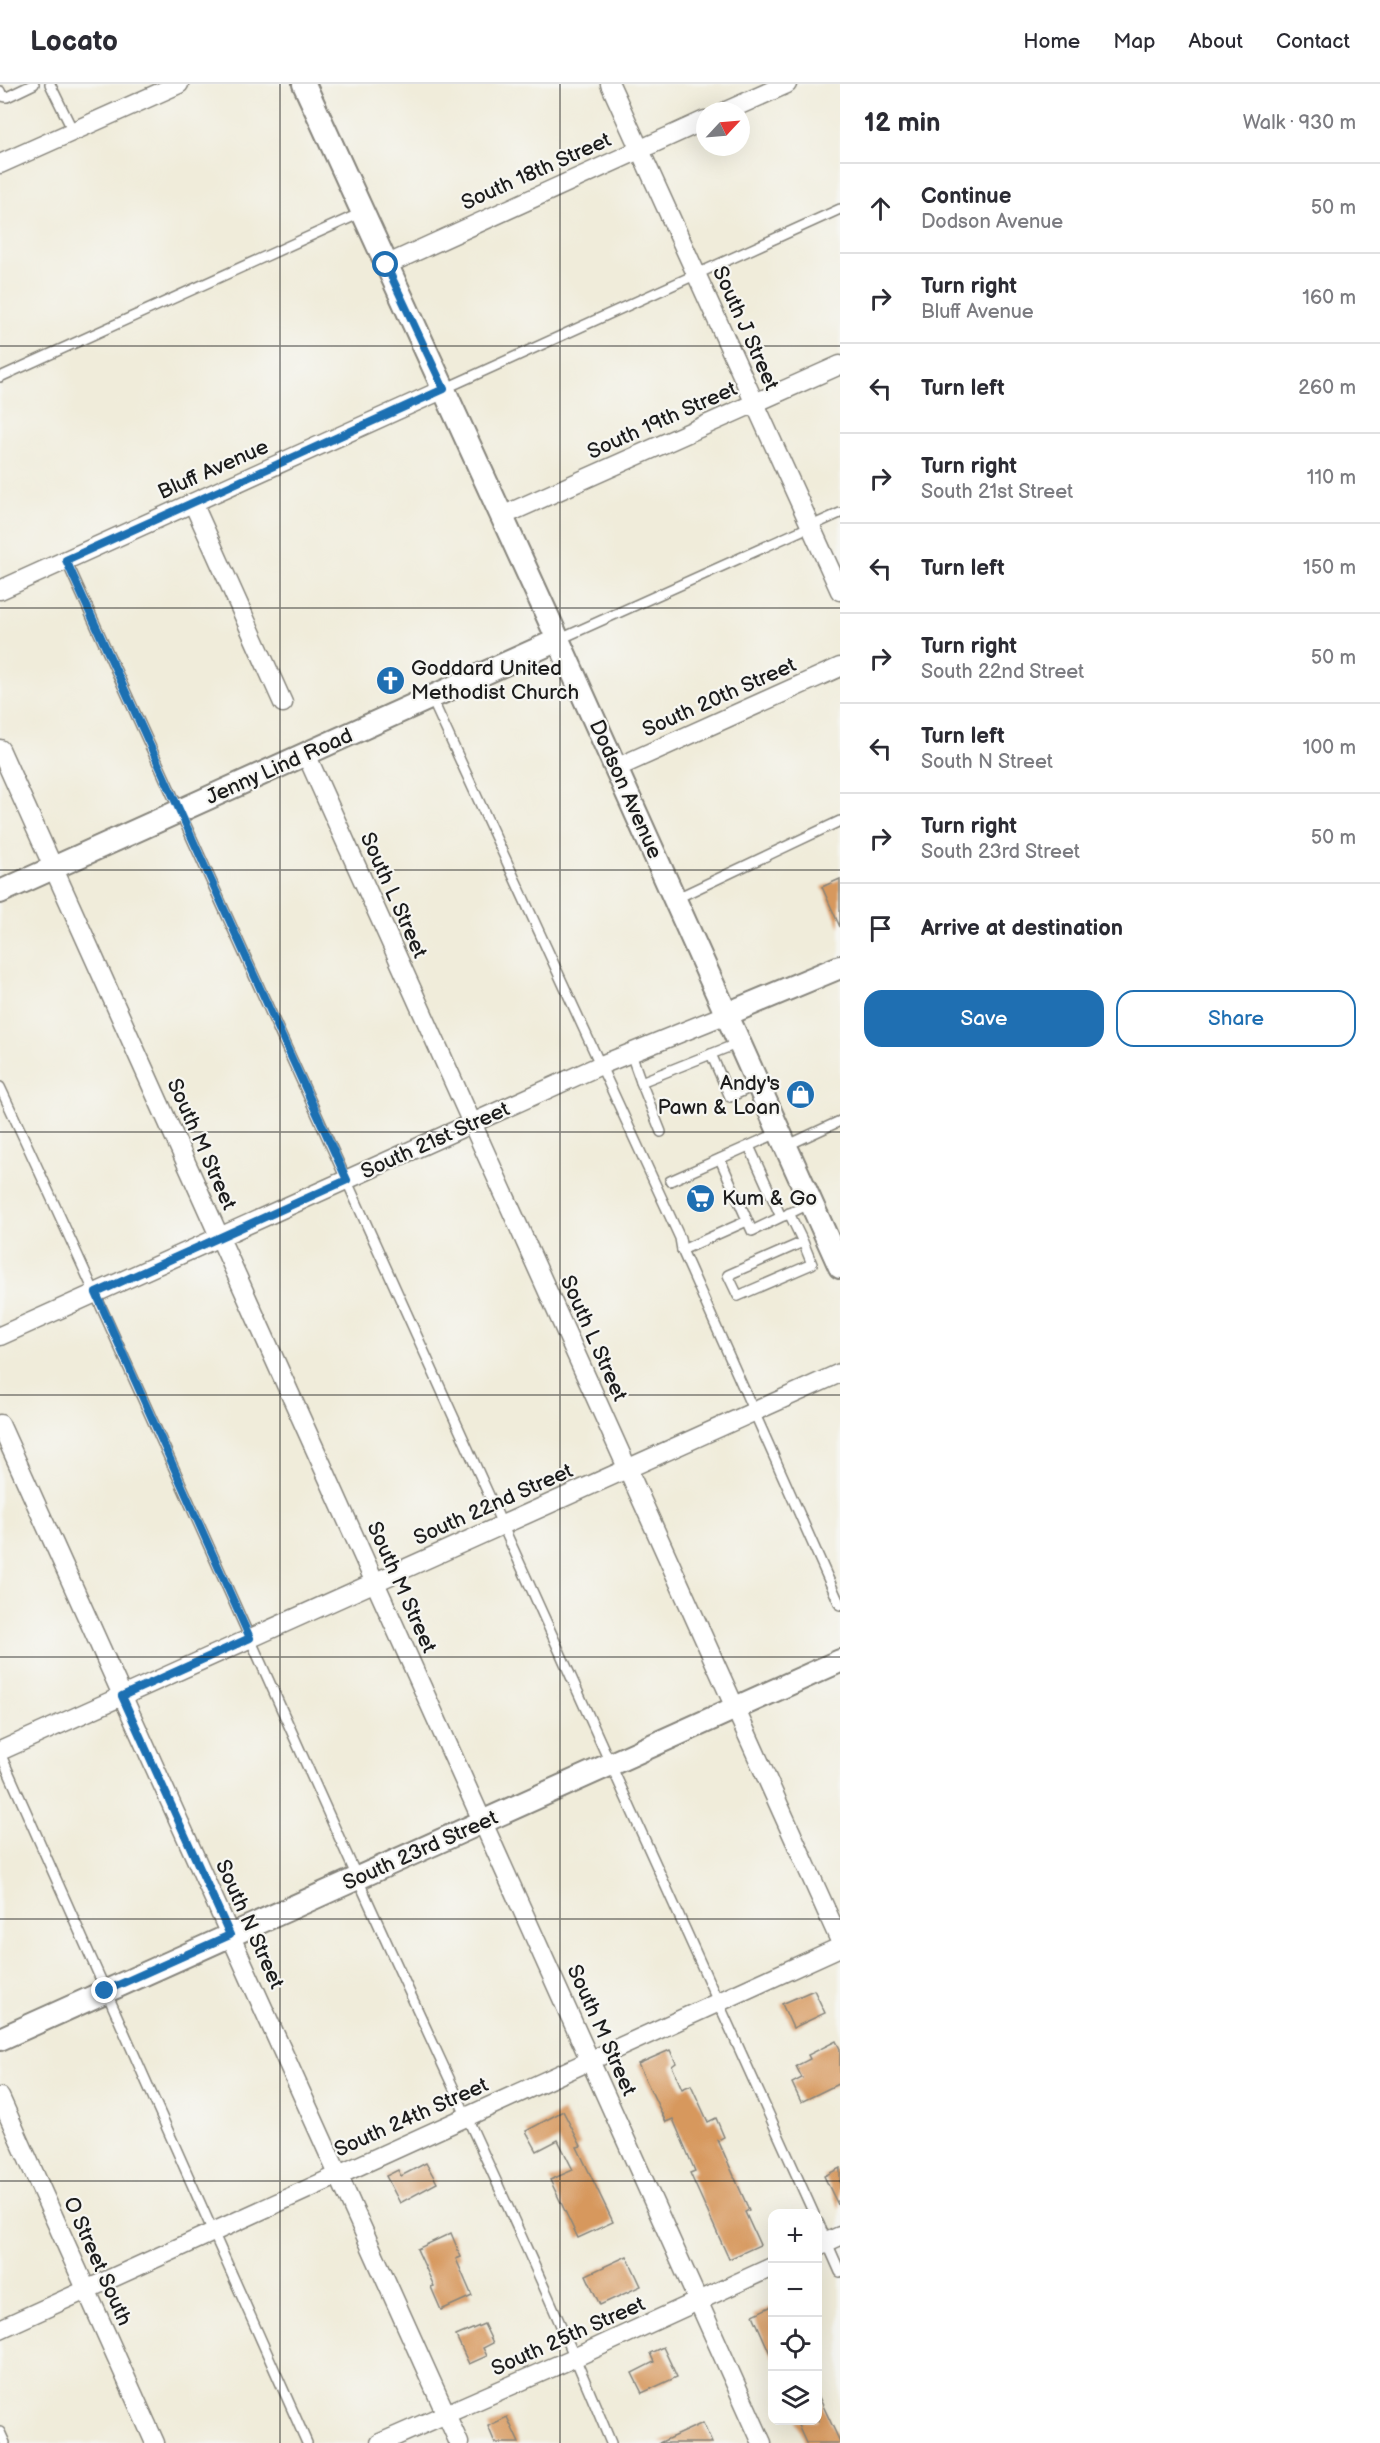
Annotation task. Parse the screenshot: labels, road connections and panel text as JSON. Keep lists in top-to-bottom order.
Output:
{
  "streets": {
    "street": [
      "South 18th Street",
      "South J Street",
      "South 19th Street",
      "Bluff Avenue",
      "South 20th Street",
      "Jenny Lind Road",
      "Dodson Avenue",
      "South L Street",
      "South 21st Street",
      "South M Street",
      "South 22nd Street",
      "South 23rd Street",
      "South N Street",
      "South 24th Street",
      "O Street South",
      "South 25th Street"
    ]
  },
  "crossings": [
    ["South 18th Street", "South J Street"],
    ["South 18th Street", "Dodson Avenue"],
    ["South J Street", "South 19th Street"],
    ["South 19th Street", "Dodson Avenue"],
    ["Bluff Avenue", "Dodson Avenue"],
    ["South 20th Street", "Dodson Avenue"],
    ["Jenny Lind Road", "Dodson Avenue"],
    ["Jenny Lind Road", "South L Street"],
    ["Jenny Lind Road", "South M Street"],
    ["Dodson Avenue", "South 21st Street"],
    ["South L Street", "South 21st Street"],
    ["South L Street", "South 22nd Street"],
    ["South L Street", "South 23rd Street"],
    ["South 21st Street", "South M Street"],
    ["South M Street", "South 22nd Street"],
    ["South M Street", "South 23rd Street"],
    ["South M Street", "South 24th Street"],
    ["South M Street", "South 25th Street"],
    ["South 22nd Street", "South N Street"],
    ["South 23rd Street", "South N Street"],
    ["South N Street", "South 24th Street"],
    ["South N Street", "South 25th Street"],
    ["South 24th Street", "O Street South"]
  ],
  "places": {
    "church": ["Goddard United Methodist Church"],
    "shop": ["Andy's Pawn & Loan"],
    "supermarket": ["Kum & Go"]
  },
  "north": "top right",
  "page": {
    "header": "Locato",
    "nav": [
      "Home",
      "Map",
      "About",
      "Contact"
    ],
    "heading": ["12 min", "Walk · 930 m"],
    "list": [
      ["Continue", "Dodson Avenue", "50 m"],
      ["Turn right", "Bluff Avenue", "160 m"],
      ["Turn left", "260 m"],
      ["Turn right", "South 21st Street", "110 m"],
      ["Turn left", "150 m"],
      ["Turn right", "South 22nd Street", "50 m"],
      ["Turn left", "South N Street", "100 m"],
      ["Turn right", "South 23rd Street", "50 m"],
      "Arrive at destination"
    ],
    "buttons": ["Save", "Share"],
    "map_buttons": ["+", "−"]
  }
}
